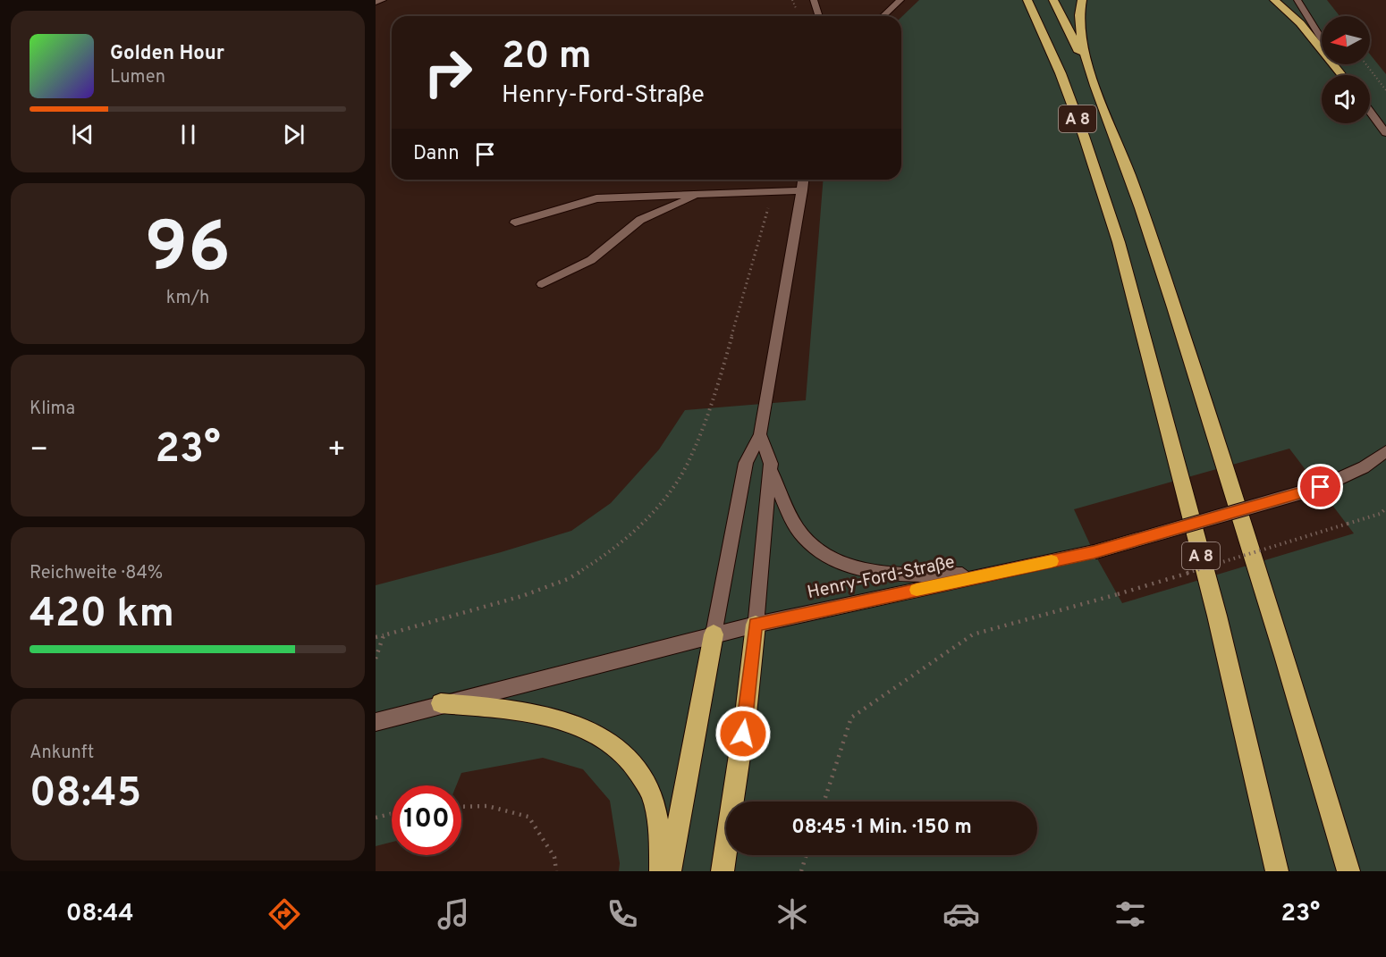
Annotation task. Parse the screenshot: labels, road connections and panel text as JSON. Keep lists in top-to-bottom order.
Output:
{
  "streets": {
    "highway": ["A 8"],
    "street": ["Henry-Ford-Straße"]
  },
  "north": "left",
  "page": {
    "turn": ["20 m", "Henry-Ford-Straße"],
    "song": ["Golden Hour", "Lumen"],
    "then": "Dann",
    "tile": [
      ["96", "km/h"],
      "Klima",
      ["Reichweite · 84%", "420 km"],
      ["Ankunft", "08:45"]
    ],
    "heat": ["−", "23°", "+"],
    "limit": "100",
    "trip": "08:45 · 1 Min. · 150 m",
    "tabs": ["08:44", "23°"]
  }
}
